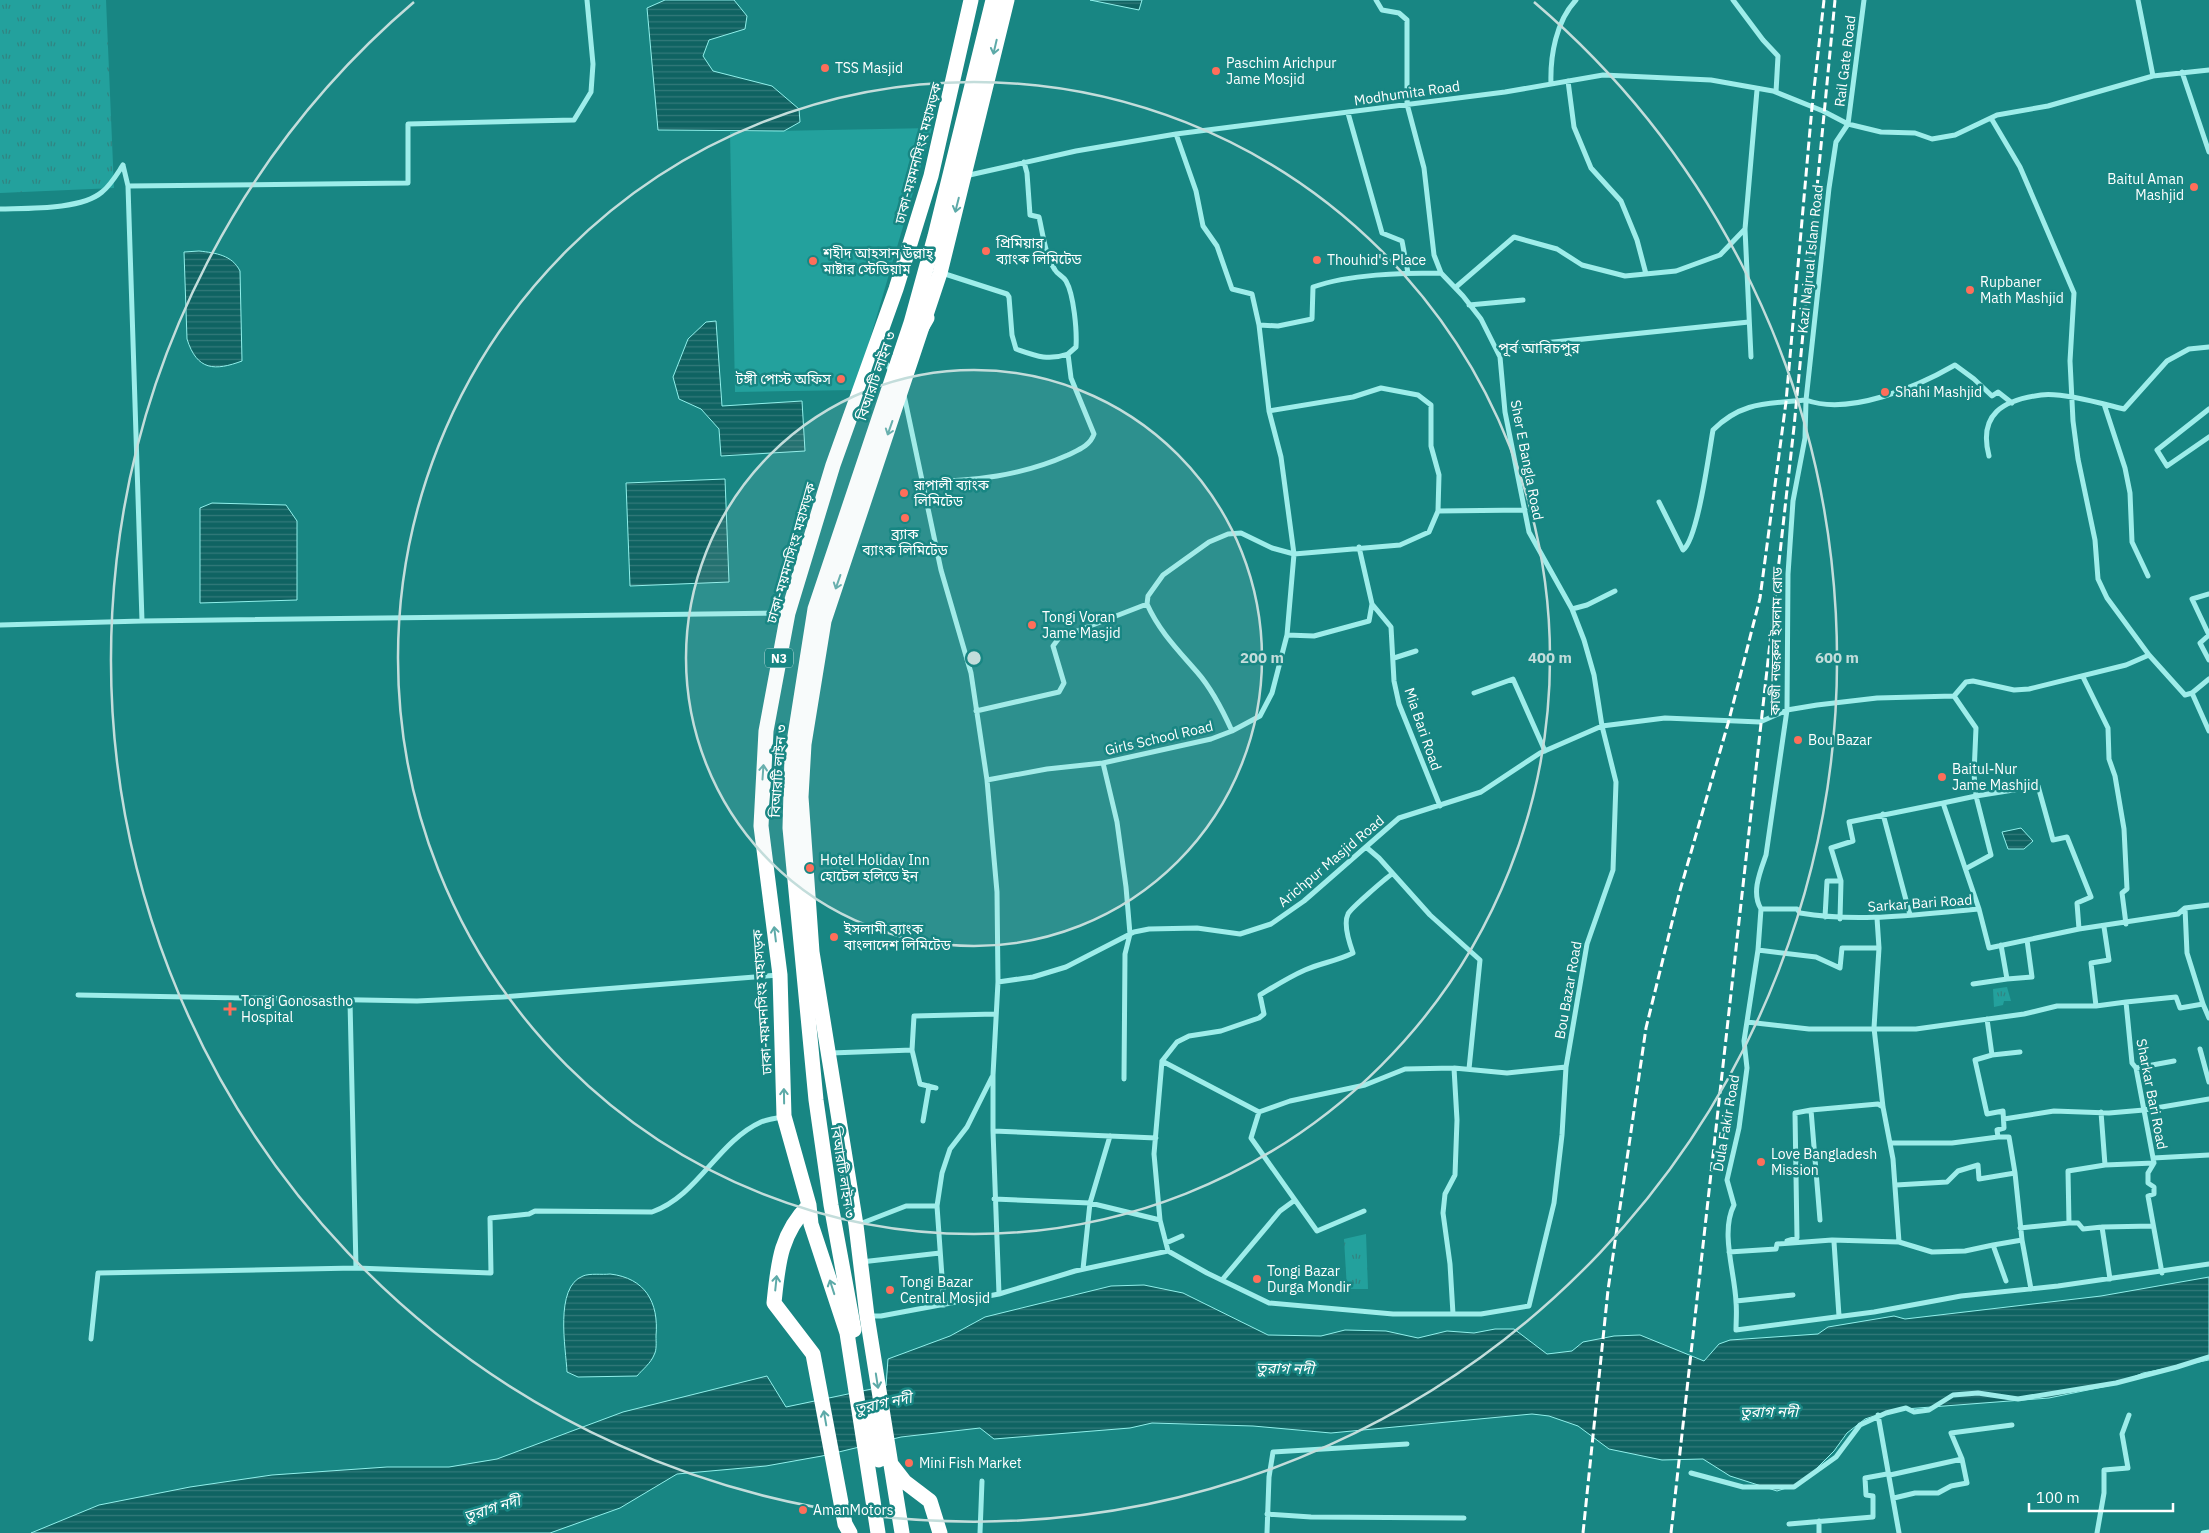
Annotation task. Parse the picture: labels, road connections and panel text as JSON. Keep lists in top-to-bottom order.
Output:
{
  "streets": {
    "highway": ["ঢাকা-ময়মনসিংহ মহাসড়ক", "বিআরটি লাইন ৩", "N3"],
    "street": [
      "Rail Gate Road",
      "Modhumita Road",
      "Kazi Najrual Islam Road",
      "Sher E Bangla Road",
      "কাজী নজরুল ইসলাম রোড",
      "Mia Bari Road",
      "Girls School Road",
      "Arichpur Masjid Road",
      "Sarkar Bari Road",
      "Bou Bazar Road",
      "Sharkar Bari Road",
      "Dula Fakir Road"
    ]
  },
  "crossings": [
    ["Rail Gate Road", "Modhumita Road"],
    ["Rail Gate Road", "Kazi Najrual Islam Road"],
    ["Modhumita Road", "Kazi Najrual Islam Road"],
    ["Modhumita Road", "Girls School Road"],
    ["ঢাকা-ময়মনসিংহ মহাসড়ক", "বিআরটি লাইন ৩"],
    ["ঢাকা-ময়মনসিংহ মহাসড়ক", "N3"],
    ["Kazi Najrual Islam Road", "কাজী নজরুল ইসলাম রোড"],
    ["বিআরটি লাইন ৩", "N3"],
    ["Sher E Bangla Road", "Arichpur Masjid Road"],
    ["Sher E Bangla Road", "Bou Bazar Road"],
    ["কাজী নজরুল ইসলাম রোড", "Arichpur Masjid Road"],
    ["কাজী নজরুল ইসলাম রোড", "Sarkar Bari Road"],
    ["Mia Bari Road", "Arichpur Masjid Road"],
    ["Arichpur Masjid Road", "Bou Bazar Road"]
  ],
  "districts": ["পূর্ব আরিচপুর"],
  "water": ["তুরাগ নদী"],
  "places": {
    "other": [
      "TSS Masjid",
      "Paschim Arichpur Jame Mosjid",
      "Baitul Aman Mashjid",
      "প্রিমিয়ার ব্যাংক লিমিটেড",
      "Thouhid's Place",
      "শহীদ আহসান উল্লাহ্‌ মাষ্টার স্টেডিয়াম",
      "Rupbaner Math Mashjid",
      "টঙ্গী পোস্ট অফিস",
      "Shahi Mashjid",
      "রূপালী ব্যাংক লিমিটেড",
      "ব্র্যাক ব্যাংক লিমিটেড",
      "Tongi Voran Jame Masjid",
      "Bou Bazar",
      "Baitul-Nur Jame Mashjid",
      "Hotel Holiday Inn হোটেল হলিডে ইন",
      "ইসলামী ব্যাংক বাংলাদেশ লিমিটেড",
      "Love Bangladesh Mission",
      "Tongi Bazar Durga Mondir",
      "Tongi Bazar Central Mosjid",
      "Mini Fish Market",
      "AmanMotors"
    ],
    "health": ["Tongi Gonosastho Hospital"]
  },
  "scale_bar": "100 m",
  "rings": ["200 m", "400 m", "600 m"]
}
